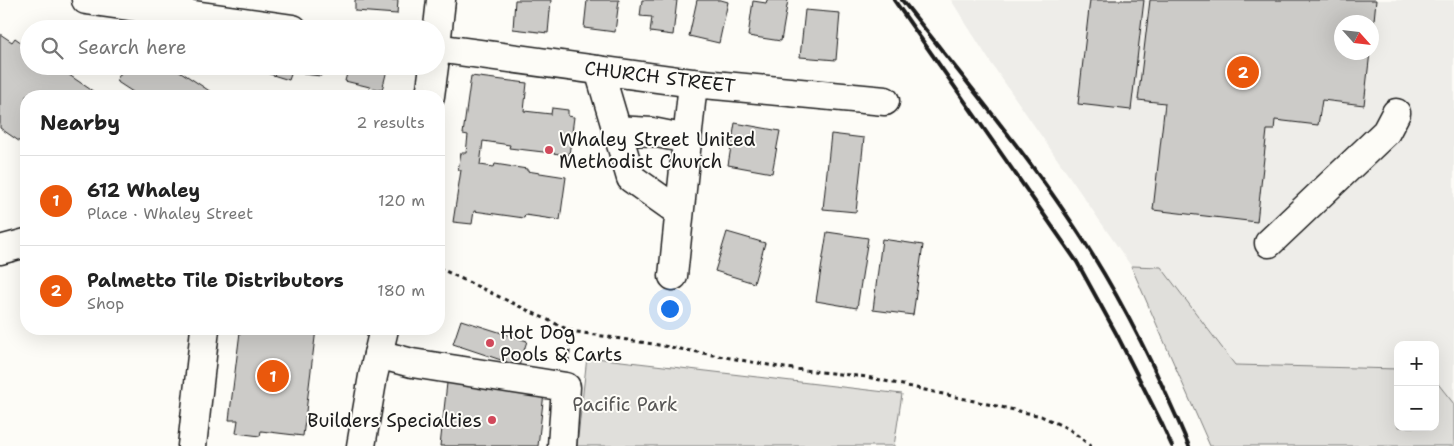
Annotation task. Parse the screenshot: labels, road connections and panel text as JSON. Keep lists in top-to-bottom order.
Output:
{
  "streets": {
    "street": ["CHURCH STREET"]
  },
  "parks": ["Pacific Park"],
  "places": ["Whaley Street United Methodist Church", "Hot Dog Pools & Carts", "Builders Specialties"],
  "north": "bottom right",
  "page": {
    "search": "Search here",
    "pins": ["2", "1"],
    "heading": ["Nearby", "2 results"],
    "list": [
      {
        "mark": "1",
        "name": "612 Whaley",
        "note": "Place · Whaley Street",
        "value": "120 m"
      },
      {
        "mark": "2",
        "name": "Palmetto Tile Distributors",
        "note": "Shop",
        "value": "180 m"
      }
    ],
    "map_buttons": ["+", "−"]
  }
}
